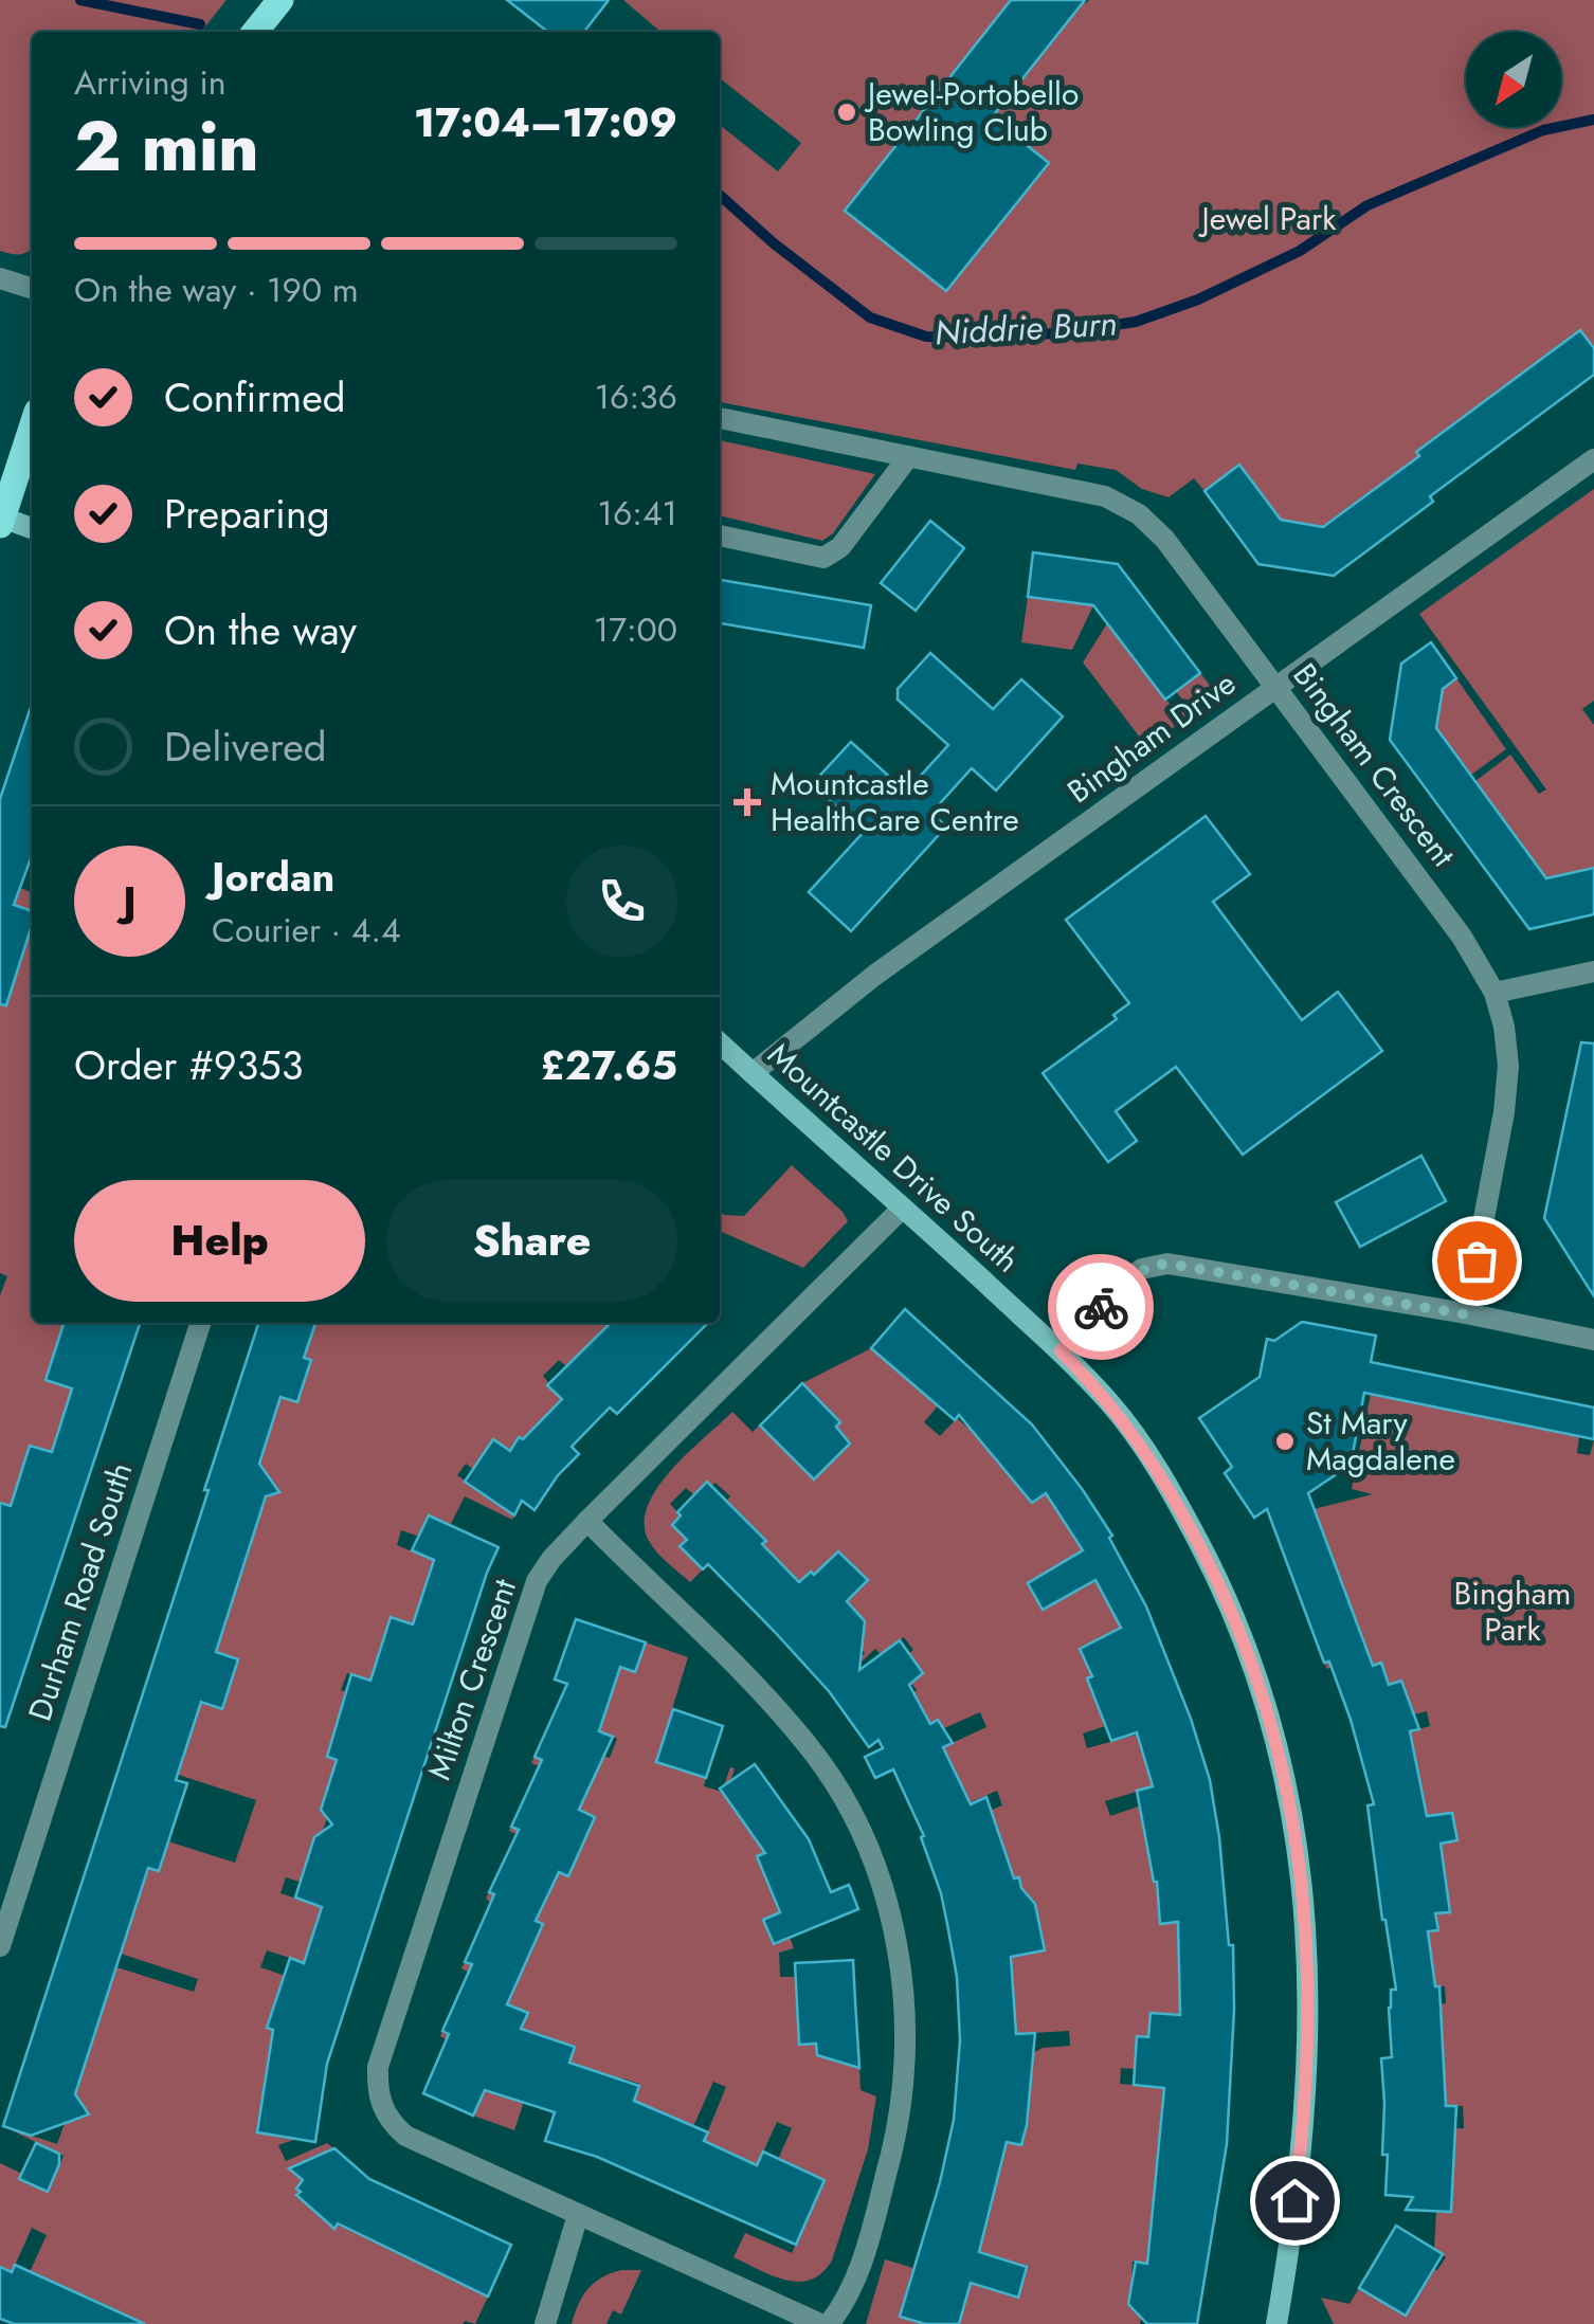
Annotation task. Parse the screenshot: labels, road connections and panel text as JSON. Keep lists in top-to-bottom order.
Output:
{
  "streets": {
    "street": [
      "Bingham Drive",
      "Bingham Crescent",
      "Mountcastle Drive South",
      "Durham Road South",
      "Milton Crescent"
    ]
  },
  "crossings": [
    ["Bingham Drive", "Bingham Crescent"],
    ["Bingham Drive", "Mountcastle Drive South"],
    ["Mountcastle Drive South", "Milton Crescent"]
  ],
  "water": ["Niddrie Burn"],
  "parks": ["Jewel Park", "Bingham Park"],
  "places": {
    "other": ["Jewel-Portobello Bowling Club", "St Mary Magdalene"],
    "health": ["Mountcastle HealthCare Centre"]
  },
  "north": "bottom left",
  "page": {
    "heading": ["2 min", "Arriving in", "17:04–17:09"],
    "panel": [
      "Jordan",
      "Courier · 4.4",
      "Order #9353",
      "£27.65"
    ],
    "bar": "On the way · 190 m",
    "list": [
      ["Confirmed", "16:36"],
      ["Preparing", "16:41"],
      ["On the way", "17:00"],
      "Delivered"
    ],
    "round": "J",
    "buttons": ["Help", "Share"]
  }
}
